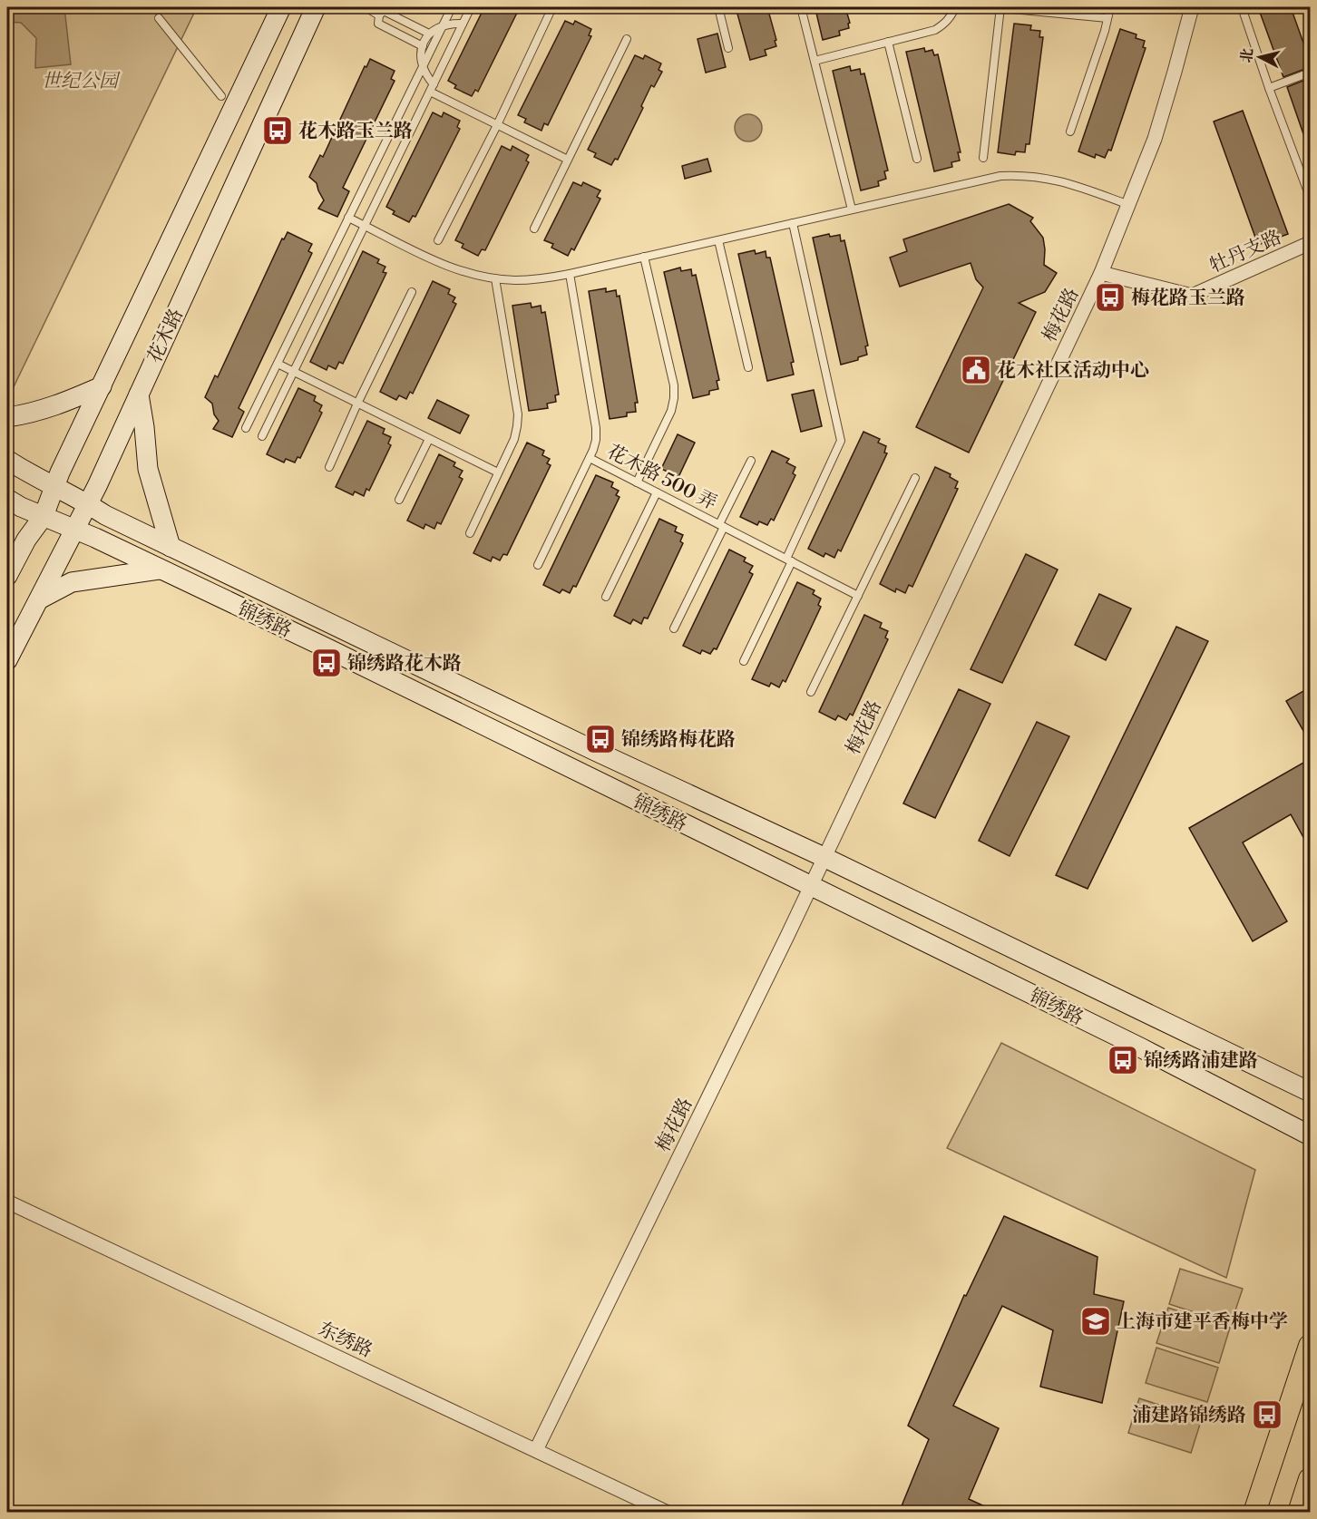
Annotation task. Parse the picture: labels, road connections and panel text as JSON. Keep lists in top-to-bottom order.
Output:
{
  "streets": {
    "main road": ["花木路", "锦绣路"],
    "street": ["牡丹支路", "梅花路", "东绣路"],
    "lane": ["花木路 500 弄"]
  },
  "crossings": [
    ["牡丹支路", "梅花路"],
    ["梅花路", "锦绣路"],
    ["梅花路", "东绣路"],
    ["花木路", "锦绣路"]
  ],
  "parks": ["世纪公园"],
  "places": {
    "bus stop": [
      "花木路玉兰路",
      "梅花路玉兰路",
      "锦绣路花木路",
      "锦绣路梅花路",
      "锦绣路浦建路",
      "浦建路锦绣路"
    ],
    "public building": ["花木社区活动中心"],
    "school or university": ["上海市建平香梅中学"]
  },
  "north": "left"
}
